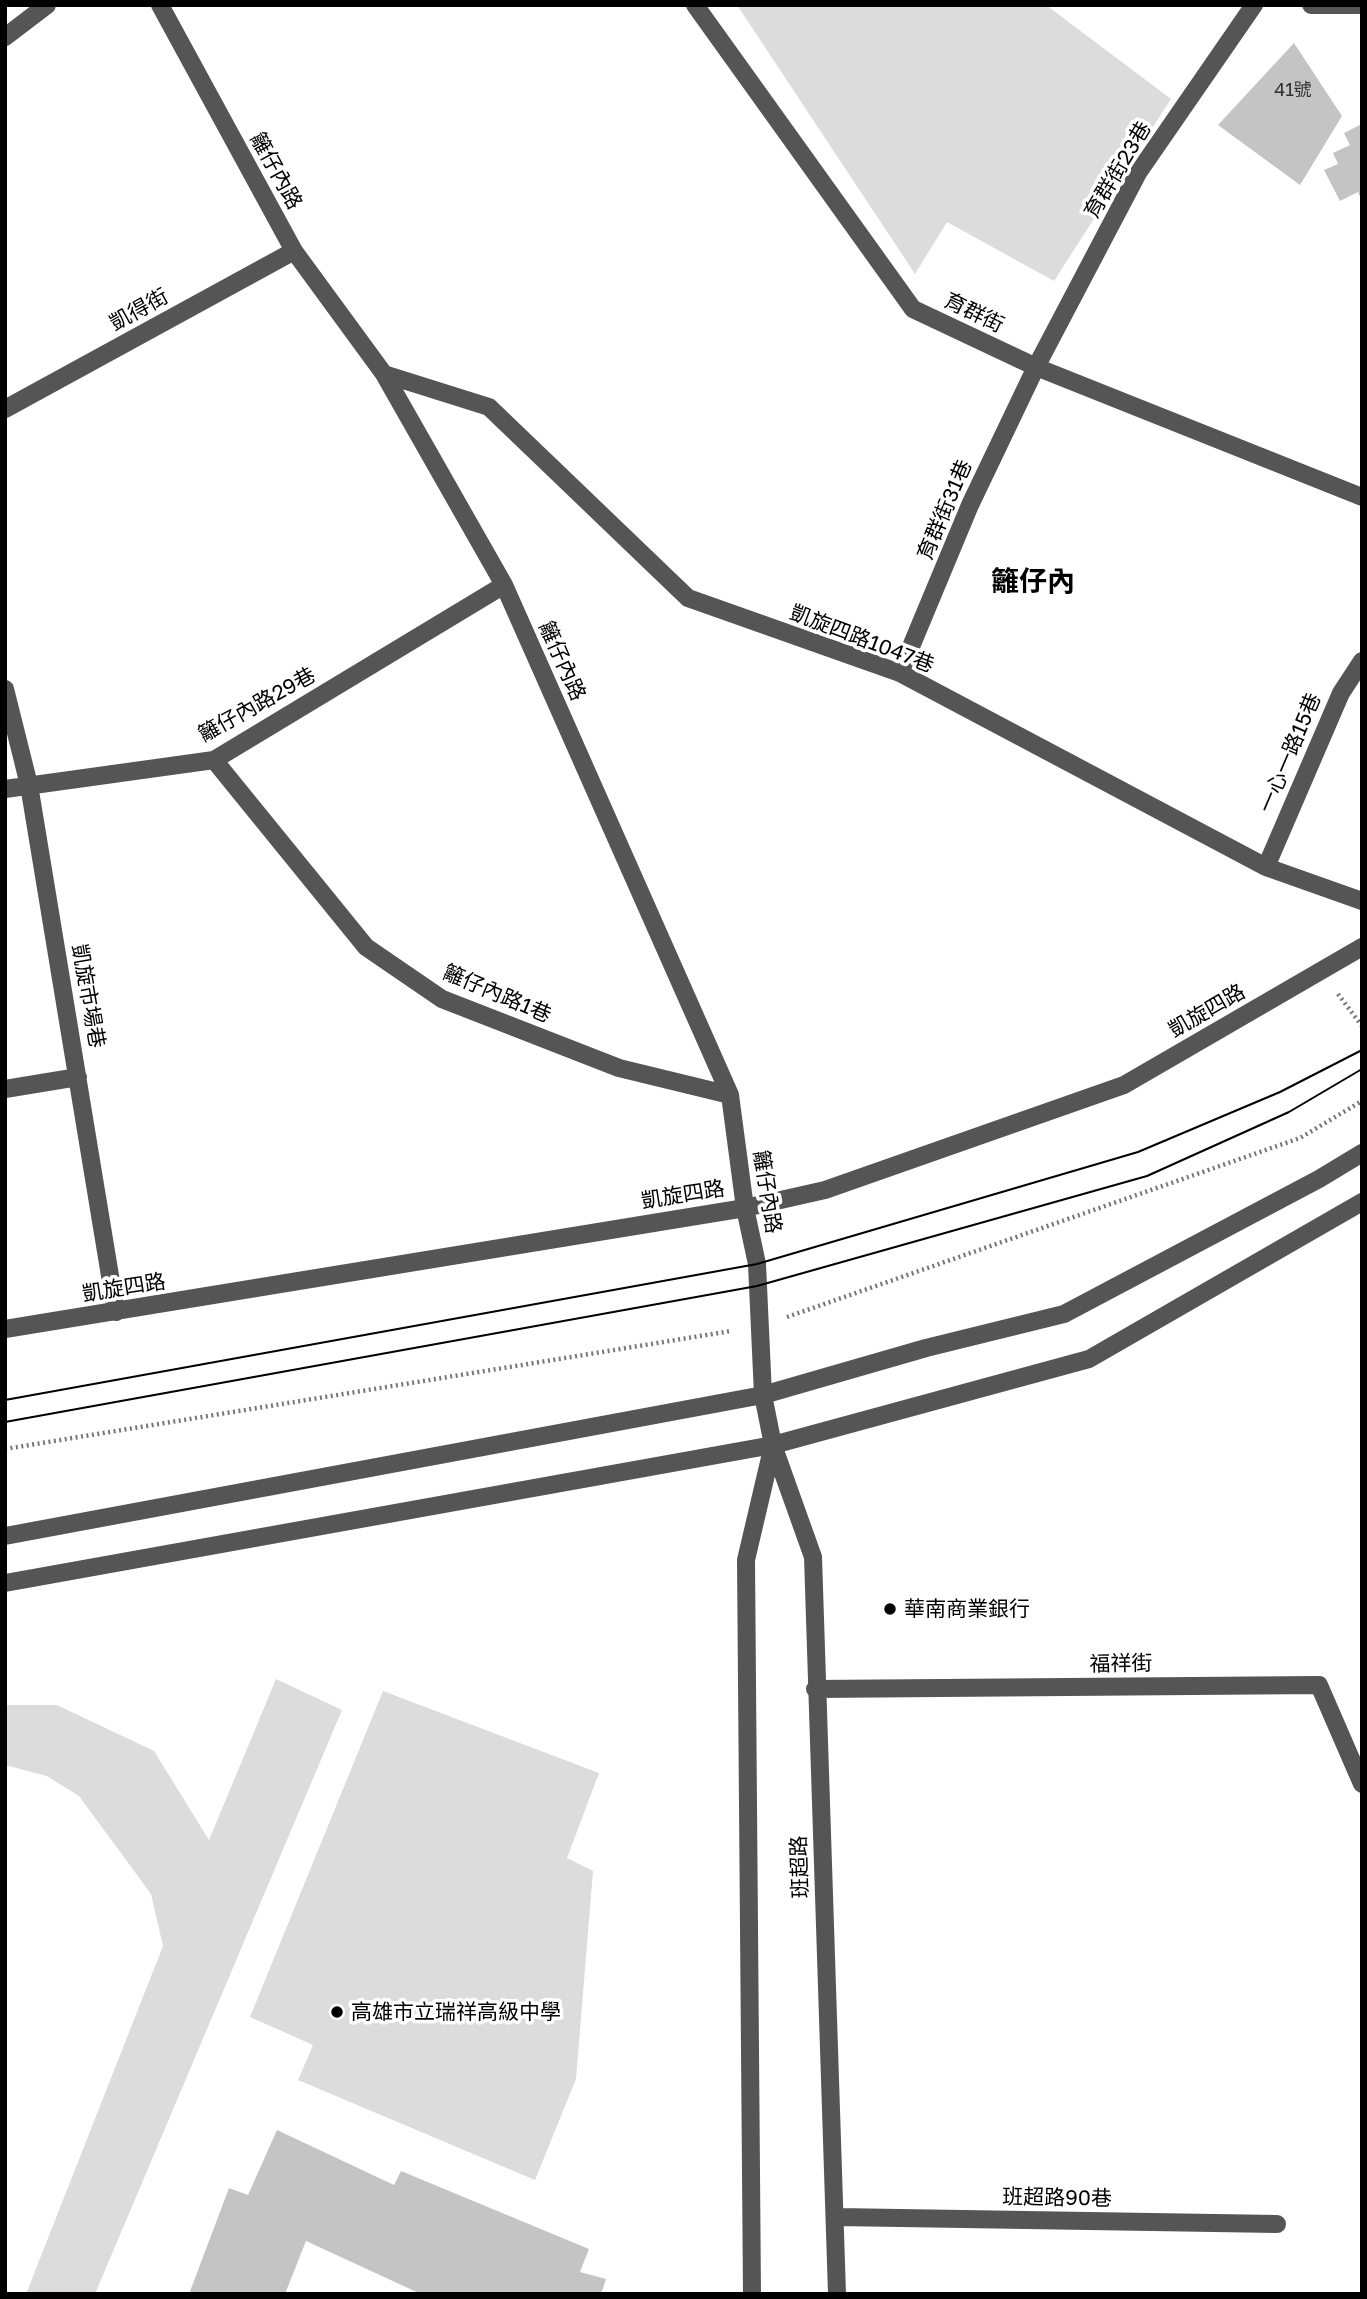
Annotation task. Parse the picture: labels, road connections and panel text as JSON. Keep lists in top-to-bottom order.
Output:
{
  "streets": {
    "street": [
      "育群街23巷",
      "籬仔內路",
      "凱得街",
      "育群街",
      "育群街31巷",
      "凱旋四路1047巷",
      "籬仔內路29巷",
      "一心一路15巷",
      "籬仔內路1巷",
      "凱旋市場巷",
      "凱旋四路",
      "福祥街",
      "班超路",
      "班超路90巷"
    ]
  },
  "crossings": [
    ["育群街23巷", "育群街"],
    ["育群街23巷", "育群街31巷"],
    ["籬仔內路", "凱得街"],
    ["籬仔內路", "凱旋四路1047巷"],
    ["籬仔內路", "籬仔內路29巷"],
    ["籬仔內路", "籬仔內路1巷"],
    ["籬仔內路", "凱旋四路"],
    ["籬仔內路", "班超路"],
    ["育群街", "育群街31巷"],
    ["育群街31巷", "凱旋四路1047巷"],
    ["凱旋四路1047巷", "一心一路15巷"],
    ["籬仔內路29巷", "籬仔內路1巷"],
    ["籬仔內路29巷", "凱旋市場巷"],
    ["凱旋市場巷", "凱旋四路"],
    ["福祥街", "班超路"],
    ["班超路", "班超路90巷"]
  ],
  "districts": ["籬仔內"],
  "places": ["華南商業銀行", "高雄市立瑞祥高級中學"],
  "house_numbers": ["41號"]
}
